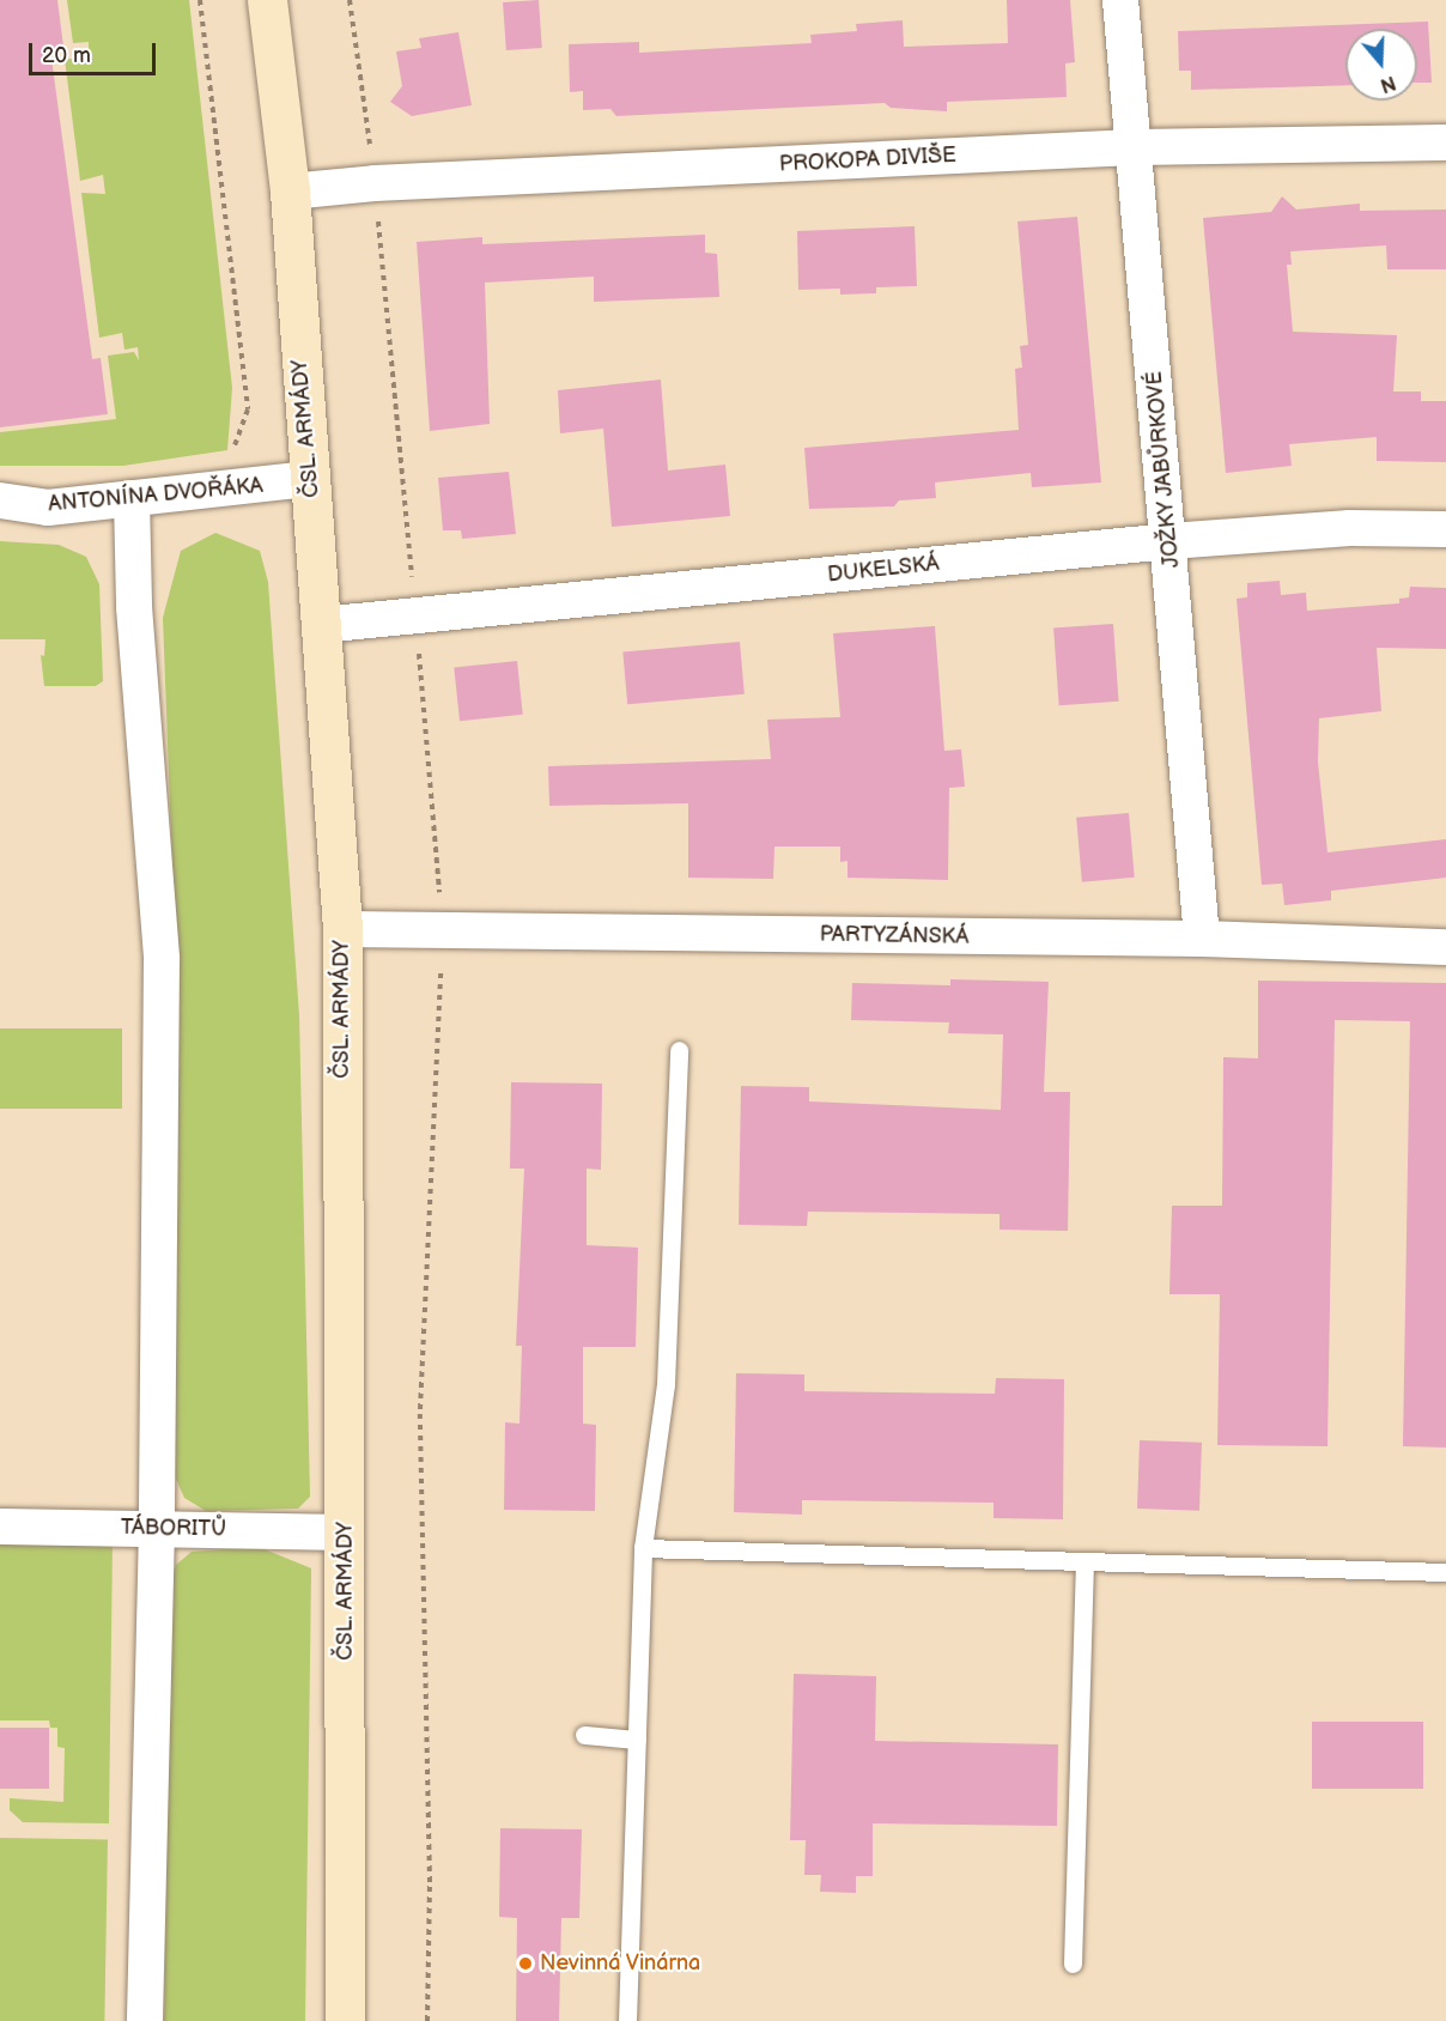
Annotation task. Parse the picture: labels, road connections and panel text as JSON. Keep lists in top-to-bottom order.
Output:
{
  "streets": {
    "street": [
      "PROKOPA DIVIŠE",
      "ČSL. ARMÁDY",
      "JOŽKY JABŮRKOVÉ",
      "ANTONÍNA DVOŘÁKA",
      "DUKELSKÁ",
      "PARTYZÁNSKÁ",
      "TÁBORITŮ"
    ]
  },
  "crossings": [
    ["PROKOPA DIVIŠE", "ČSL. ARMÁDY"],
    ["PROKOPA DIVIŠE", "JOŽKY JABŮRKOVÉ"],
    ["ČSL. ARMÁDY", "ANTONÍNA DVOŘÁKA"],
    ["ČSL. ARMÁDY", "DUKELSKÁ"],
    ["ČSL. ARMÁDY", "PARTYZÁNSKÁ"],
    ["ČSL. ARMÁDY", "TÁBORITŮ"],
    ["JOŽKY JABŮRKOVÉ", "DUKELSKÁ"],
    ["JOŽKY JABŮRKOVÉ", "PARTYZÁNSKÁ"]
  ],
  "places": ["Nevinná Vinárna"],
  "scale_bar": "20 m",
  "north": "bottom"
}
